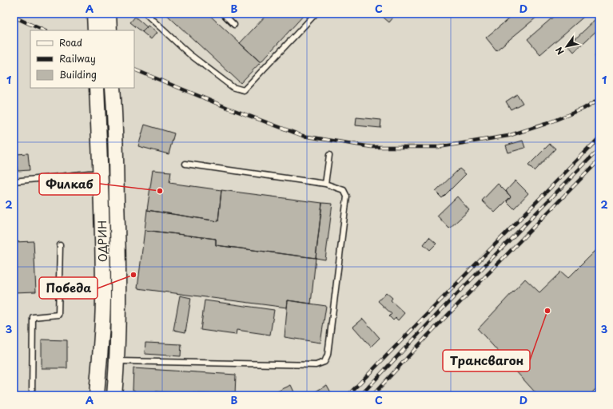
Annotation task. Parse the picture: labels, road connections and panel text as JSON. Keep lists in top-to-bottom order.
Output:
{
  "streets": {
    "main road": ["ОДРИН"]
  },
  "places": ["Филкаб", "Победа", "Tрансвагон"],
  "legend": ["Road", "Railway", "Building"],
  "north": "bottom left",
  "grid": {
    "columns": [
      "A",
      "B",
      "C",
      "D"
    ],
    "rows": ["1", "2", "3"]
  }
}
